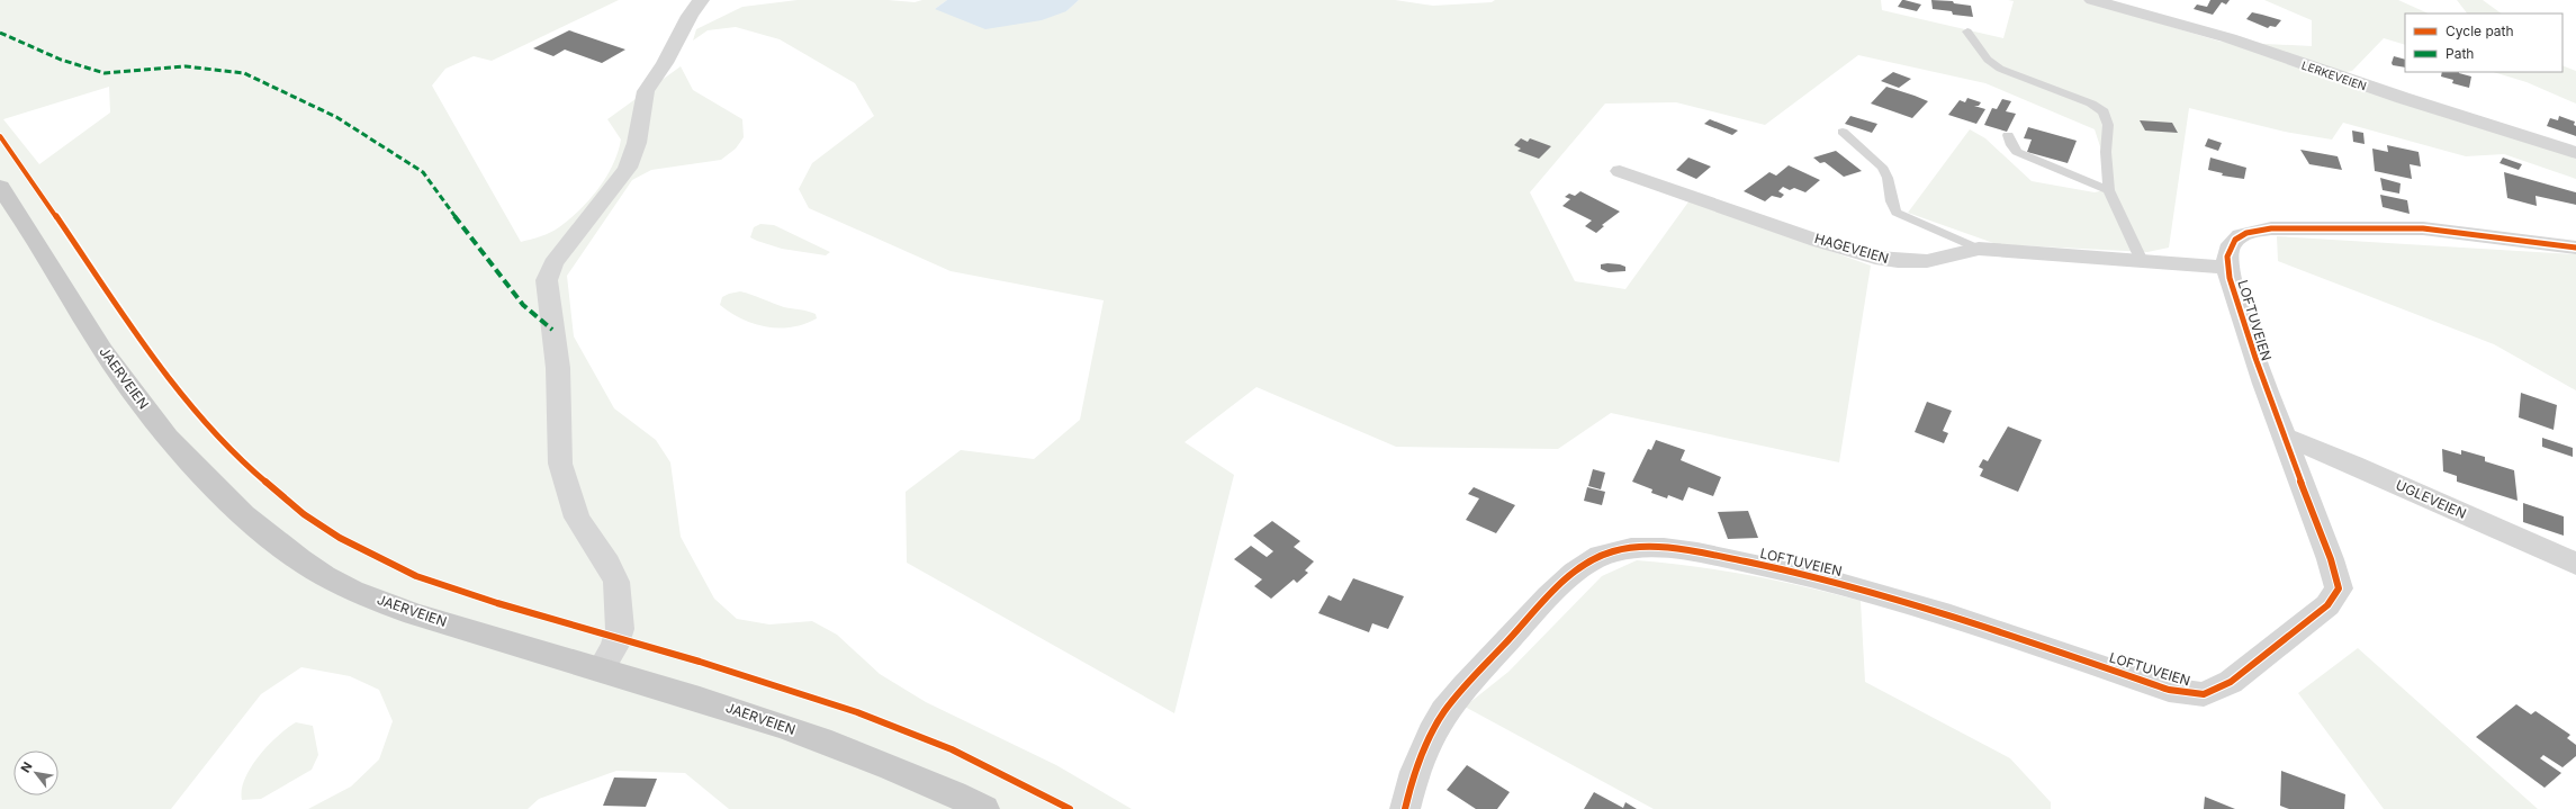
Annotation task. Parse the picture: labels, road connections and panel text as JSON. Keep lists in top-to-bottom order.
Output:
{
  "streets": {
    "main road": ["JAERVEIEN"],
    "street": [
      "LERKEVEIEN",
      "HAGEVEIEN",
      "LOFTUVEIEN",
      "UGLEVEIEN"
    ]
  },
  "crossings": [
    ["HAGEVEIEN", "LOFTUVEIEN"],
    ["LOFTUVEIEN", "UGLEVEIEN"]
  ],
  "legend": ["Cycle path", "Path"],
  "north": "top left"
}
